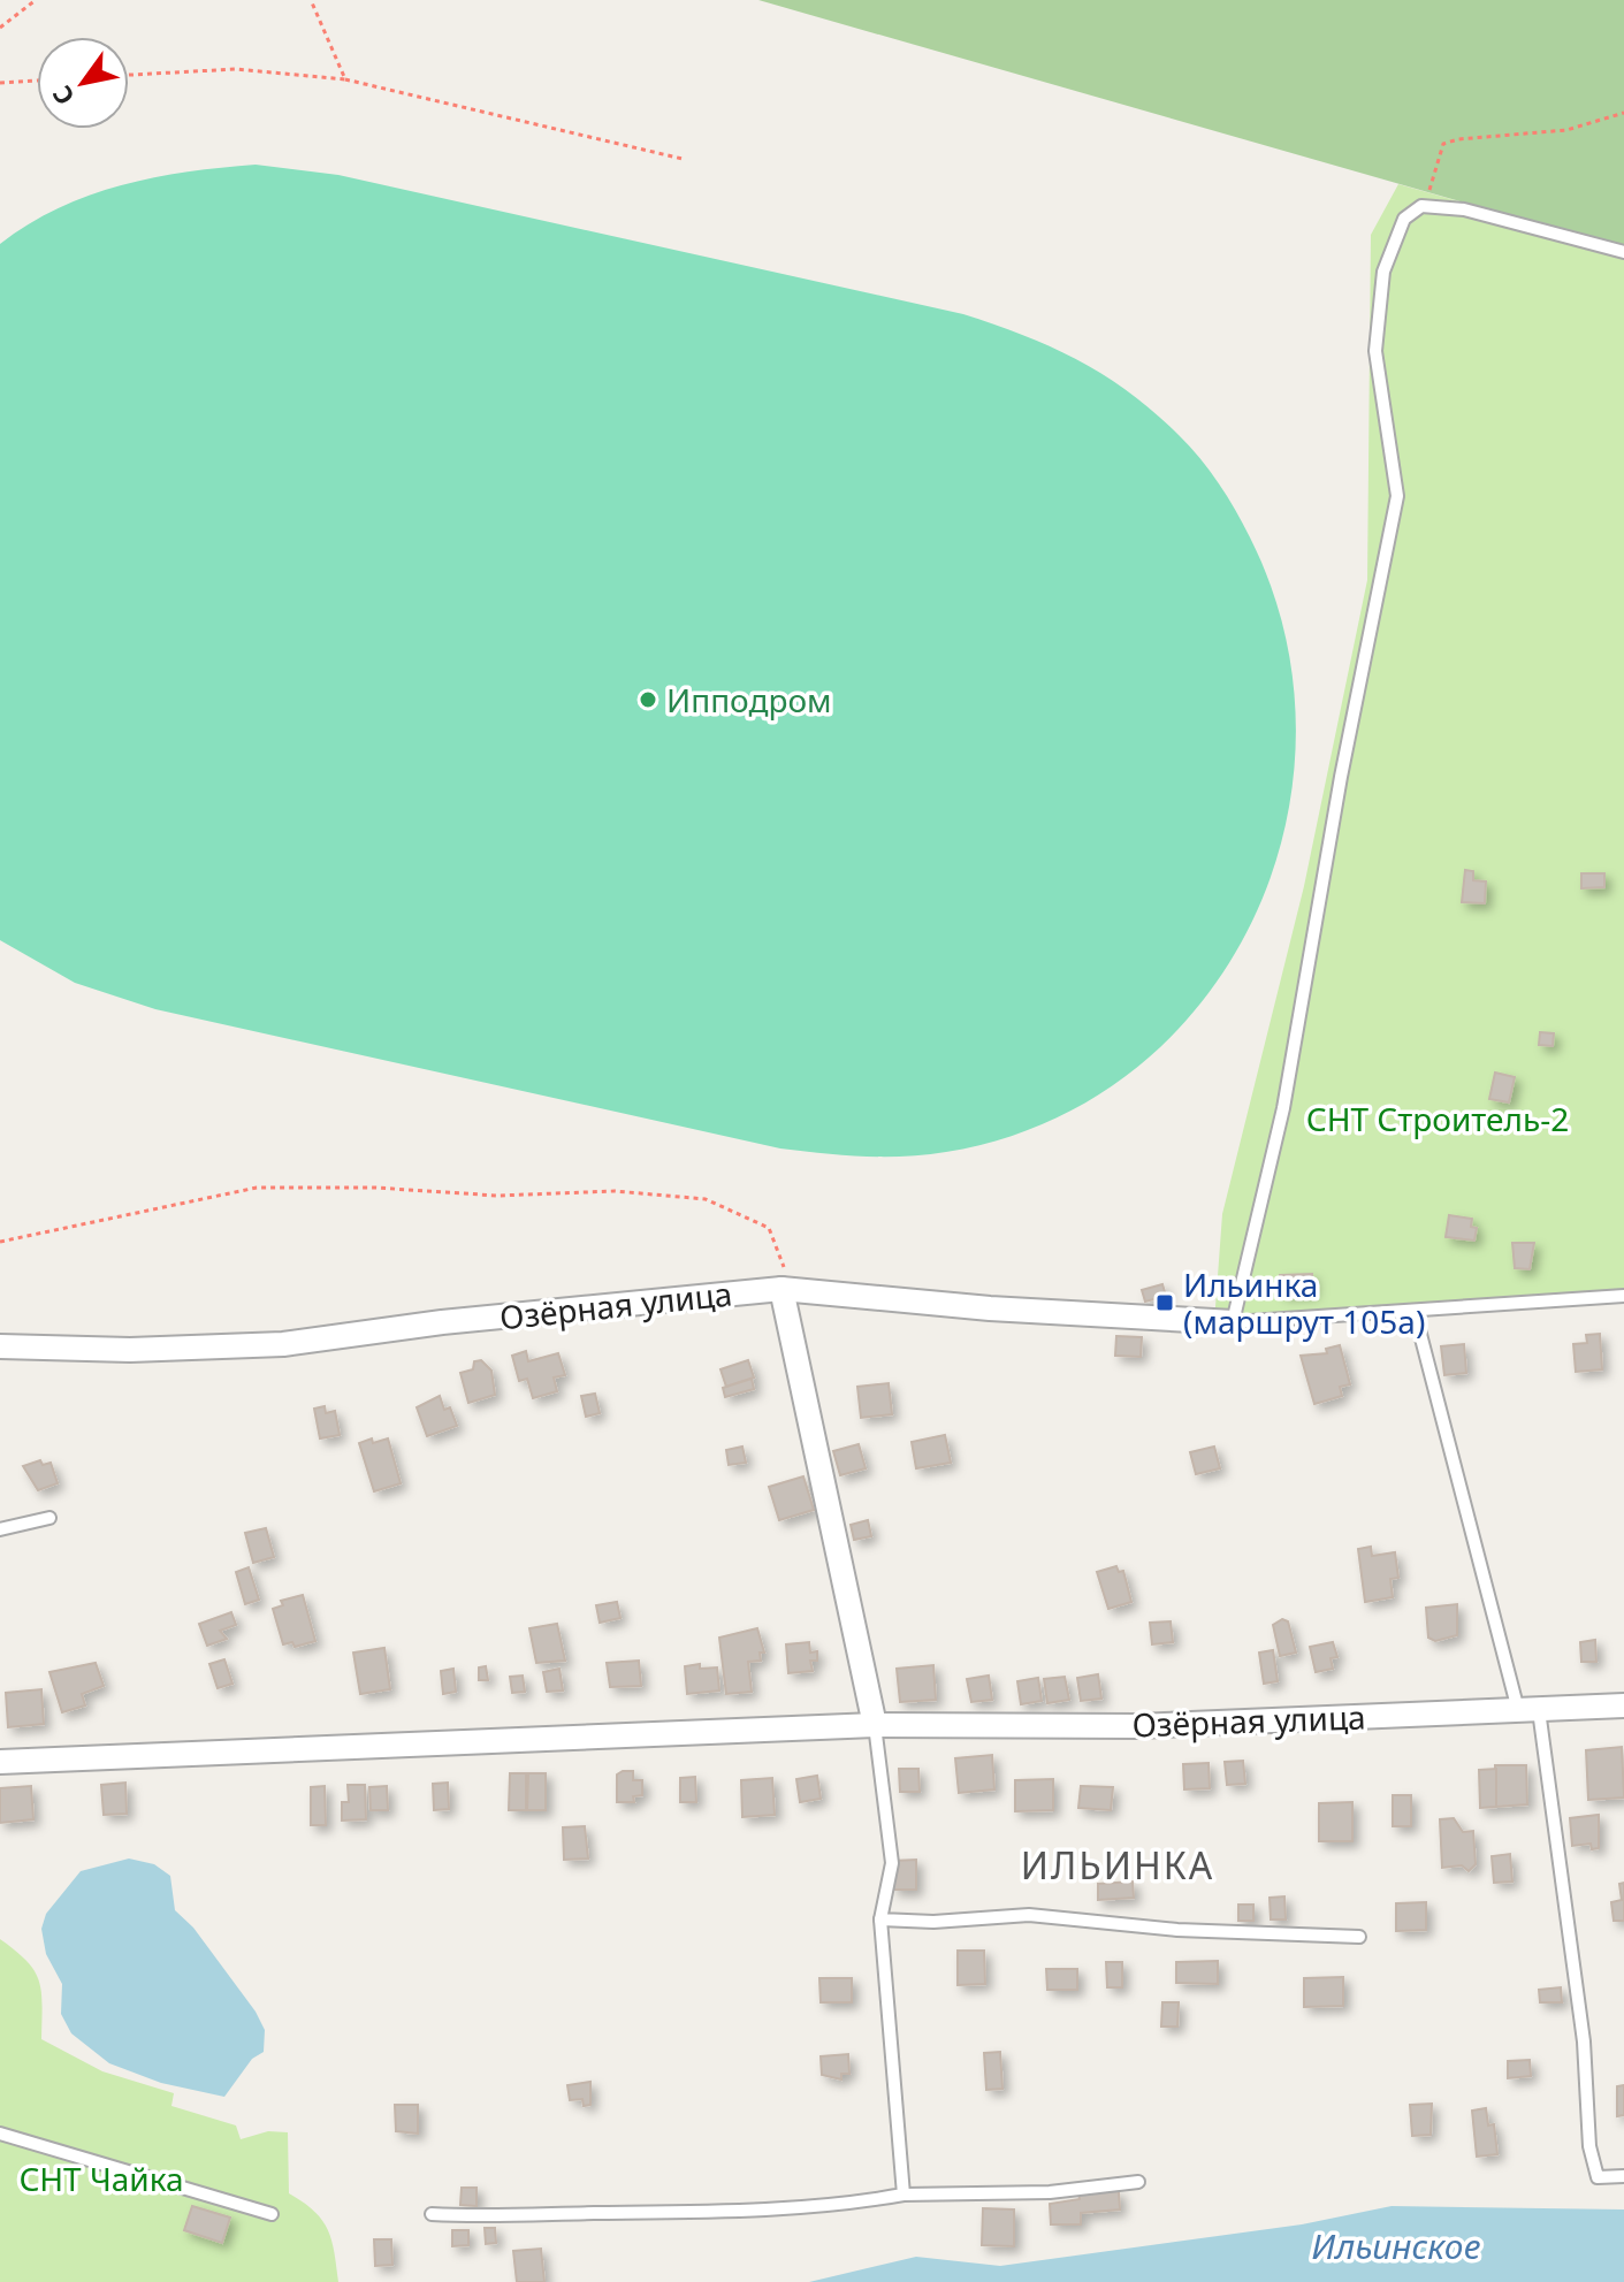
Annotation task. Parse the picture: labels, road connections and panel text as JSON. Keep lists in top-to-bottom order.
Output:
{
  "streets": {
    "street": ["Озёрная улица"]
  },
  "districts": ["ИЛЬИНКА"],
  "water": ["Ильинское"],
  "parks": ["СНТ Строитель-2", "СНТ Чайка"],
  "places": {
    "other": ["Ипподром"],
    "transit": ["Ильинка (маршрут 105а)"]
  },
  "north": "bottom left"
}
